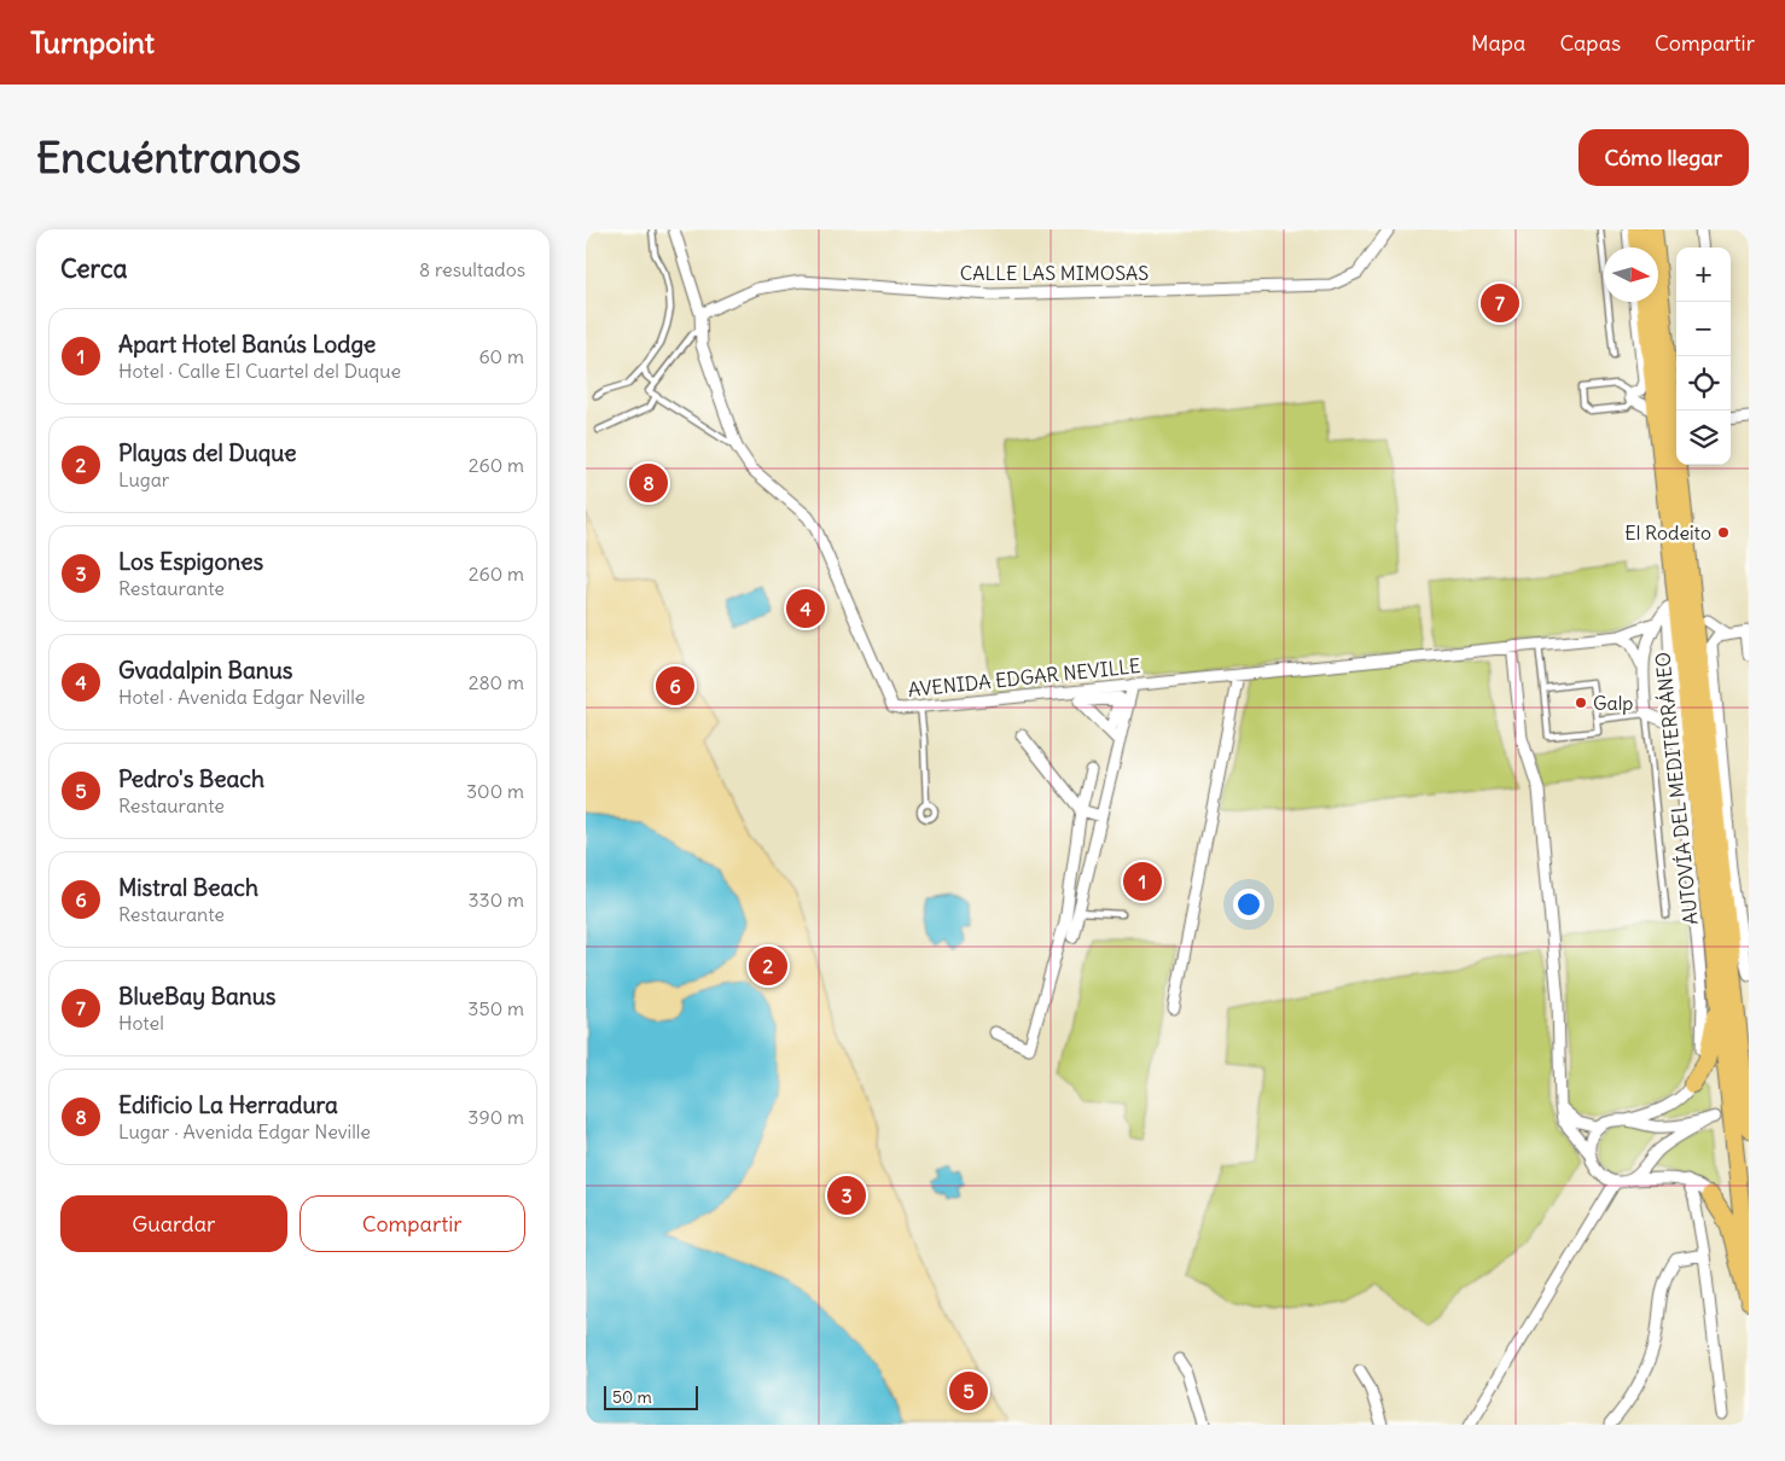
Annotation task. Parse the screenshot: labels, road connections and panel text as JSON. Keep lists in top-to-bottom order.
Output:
{
  "streets": {
    "highway": ["AUTOVÍA DEL MEDITERRÁNEO"],
    "street": ["CALLE LAS MIMOSAS", "AVENIDA EDGAR NEVILLE"]
  },
  "crossings": [
    ["CALLE LAS MIMOSAS", "AVENIDA EDGAR NEVILLE"]
  ],
  "places": ["El Rodeito", "Galp"],
  "scale_bar": "50 m",
  "north": "right",
  "page": {
    "header": "Turnpoint",
    "nav": ["Mapa", "Capas", "Compartir"],
    "buttons": [
      "Cómo llegar",
      ["Guardar", "Compartir"]
    ],
    "title": "Encuéntranos",
    "heading": ["Cerca", "8 resultados"],
    "map_buttons": ["+", "−"],
    "pins": [
      "7",
      "8",
      "4",
      "6",
      "1",
      "2",
      "3",
      "5"
    ],
    "list": [
      {
        "mark": "1",
        "name": "Apart Hotel Banús Lodge",
        "note": "Hotel · Calle El Cuartel del Duque",
        "value": "60 m"
      },
      {
        "mark": "2",
        "name": "Playas del Duque",
        "note": "Lugar",
        "value": "260 m"
      },
      {
        "mark": "3",
        "name": "Los Espigones",
        "note": "Restaurante",
        "value": "260 m"
      },
      {
        "mark": "4",
        "name": "Gvadalpin Banus",
        "note": "Hotel · Avenida Edgar Neville",
        "value": "280 m"
      },
      {
        "mark": "5",
        "name": "Pedro's Beach",
        "note": "Restaurante",
        "value": "300 m"
      },
      {
        "mark": "6",
        "name": "Mistral Beach",
        "note": "Restaurante",
        "value": "330 m"
      },
      {
        "mark": "7",
        "name": "BlueBay Banus",
        "note": "Hotel",
        "value": "350 m"
      },
      {
        "mark": "8",
        "name": "Edificio La Herradura",
        "note": "Lugar · Avenida Edgar Neville",
        "value": "390 m"
      }
    ],
    "scale": "50 m"
  }
}
